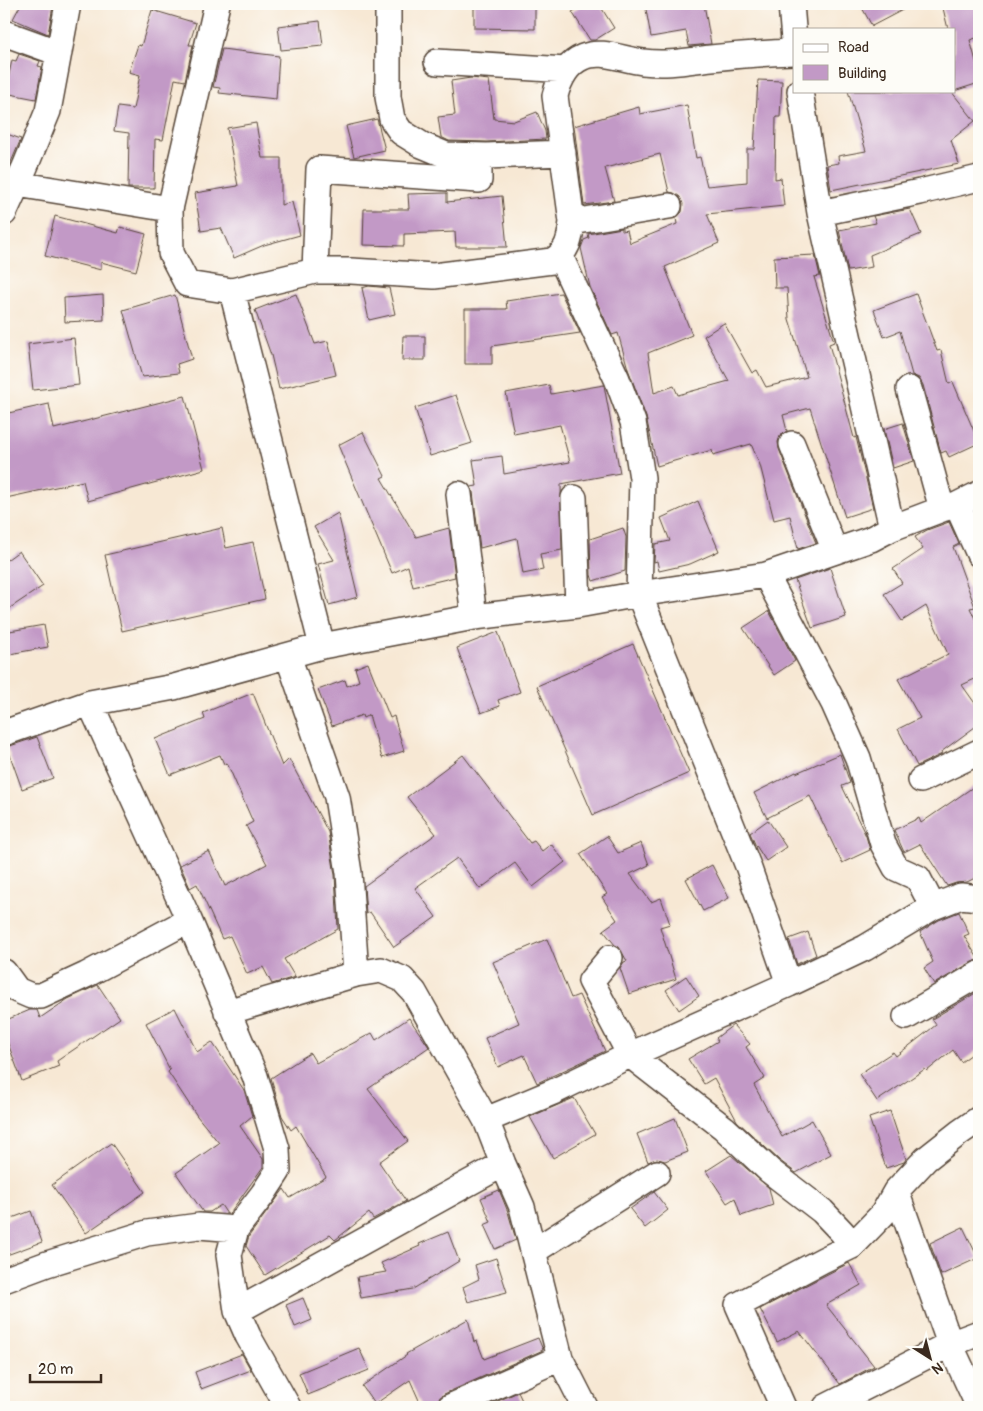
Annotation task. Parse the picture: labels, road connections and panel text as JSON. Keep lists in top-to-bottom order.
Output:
{
  "legend": ["Road", "Building"],
  "scale_bar": "20 m",
  "north": "bottom right"
}
